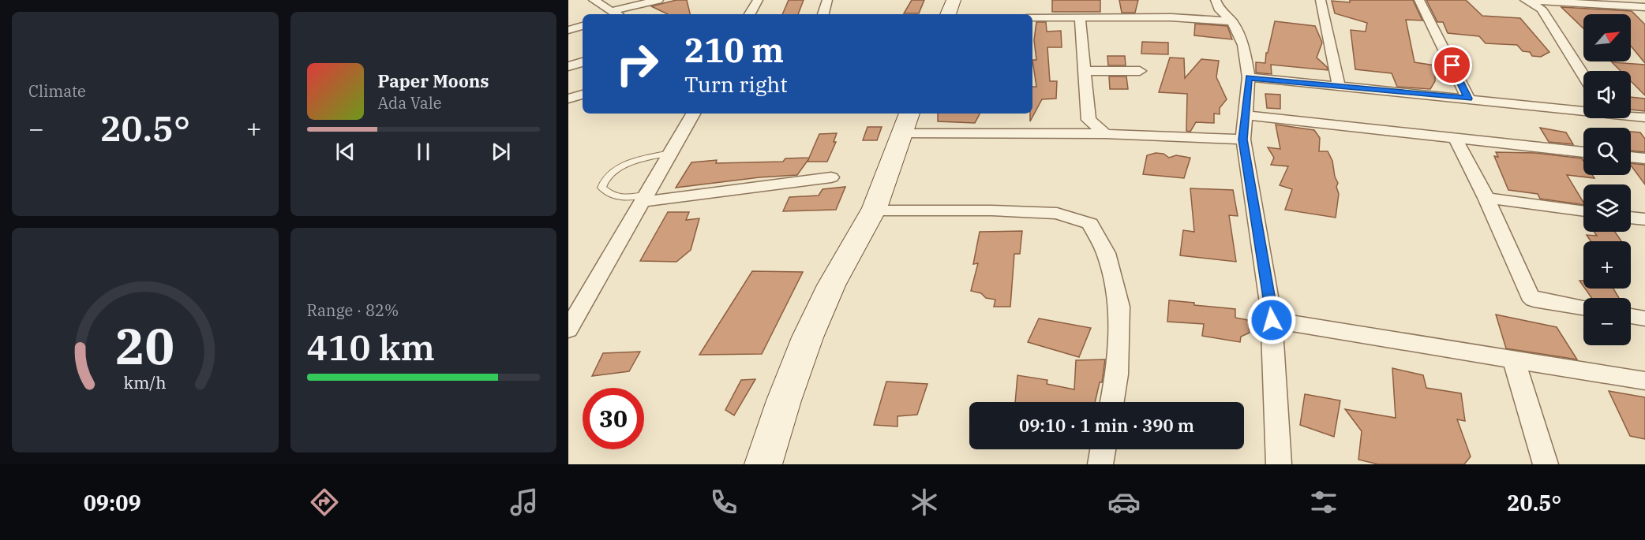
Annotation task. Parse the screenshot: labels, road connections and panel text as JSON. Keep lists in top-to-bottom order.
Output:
{
  "north": "top right",
  "page": {
    "tile": [
      "Climate",
      ["Range · 82%", "410 km"]
    ],
    "map_buttons": ["+", "−"],
    "turn": ["210 m", "Turn right"],
    "song": ["Paper Moons", "Ada Vale"],
    "heat": ["−", "20.5°", "+"],
    "limit": "30",
    "trip": "09:10 · 1 min · 390 m",
    "tabs": ["09:09", "20.5°"],
    "gauge": ["20", "km/h"]
  }
}
